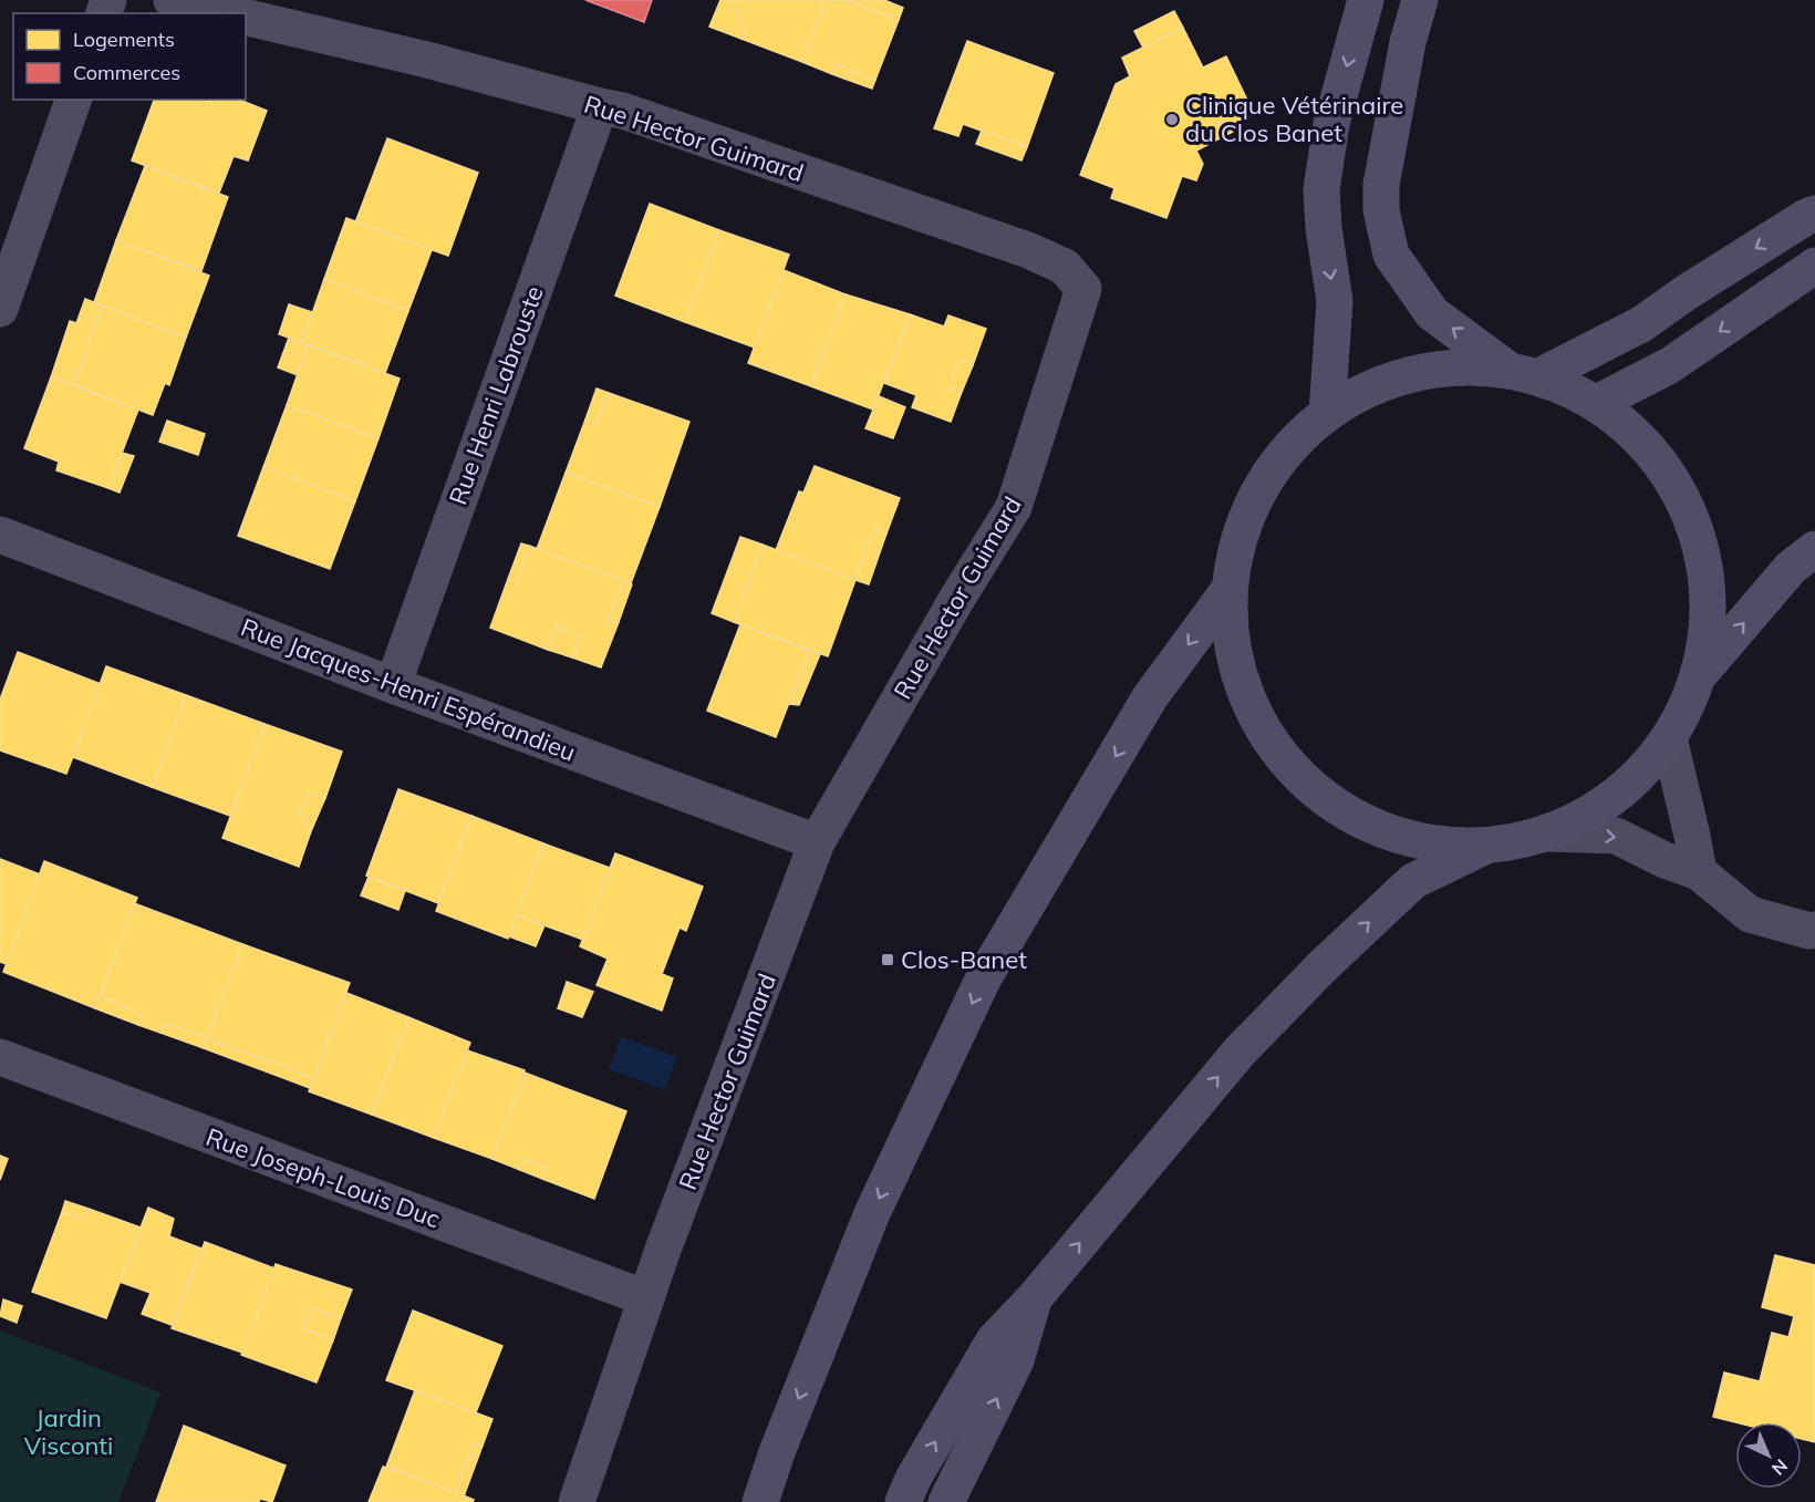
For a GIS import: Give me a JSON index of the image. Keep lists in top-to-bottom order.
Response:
{
  "streets": {
    "street": [
      "Rue Hector Guimard",
      "Rue Henri Labrouste",
      "Rue Jacques-Henri Espérandieu",
      "Rue Joseph-Louis Duc"
    ]
  },
  "crossings": [
    ["Rue Hector Guimard", "Rue Henri Labrouste"],
    ["Rue Hector Guimard", "Rue Jacques-Henri Espérandieu"],
    ["Rue Hector Guimard", "Rue Joseph-Louis Duc"],
    ["Rue Henri Labrouste", "Rue Jacques-Henri Espérandieu"]
  ],
  "parks": ["Jardin Visconti"],
  "places": {
    "other": ["Clinique Vétérinaire du Clos Banet"],
    "transit": ["Clos-Banet"]
  },
  "legend": ["Logements", "Commerces"],
  "north": "bottom right"
}
